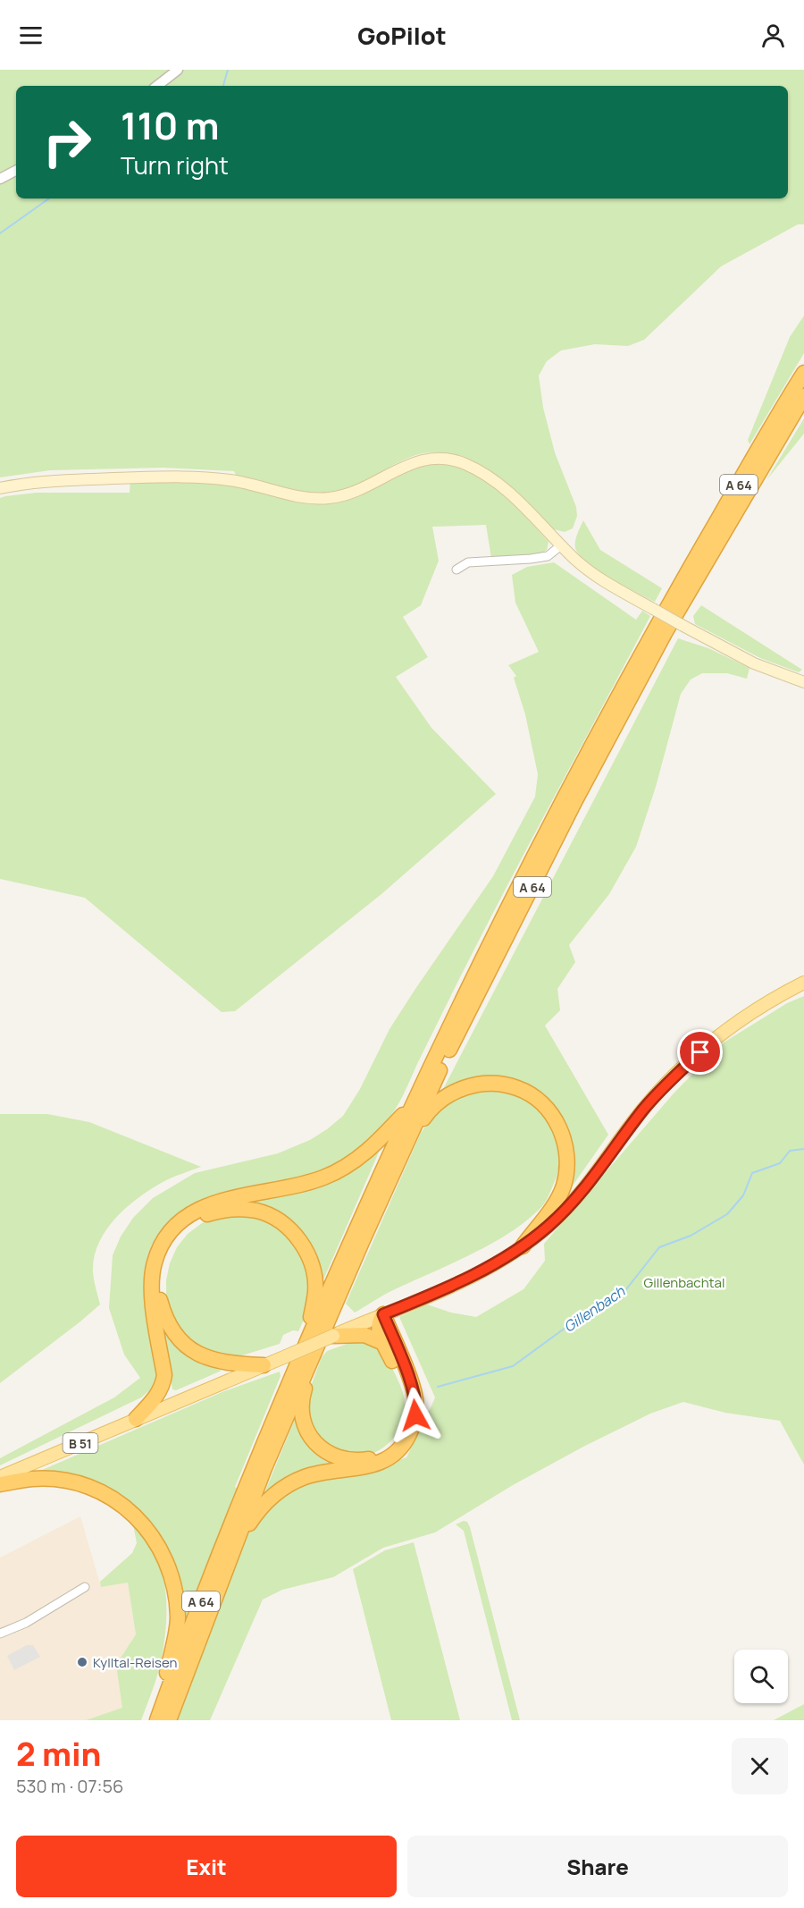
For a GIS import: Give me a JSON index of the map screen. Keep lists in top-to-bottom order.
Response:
{
  "streets": {
    "highway": ["A 64"],
    "main road": ["B 51"]
  },
  "crossings": [
    ["A 64", "B 51"]
  ],
  "water": ["Gillenbach"],
  "parks": ["Gillenbachtal"],
  "places": ["Kylltal-Reisen"],
  "page": {
    "header": "GoPilot",
    "turn": ["110 m", "Turn right"],
    "heading": ["2 min", "530 m · 07:56"],
    "buttons": ["Exit", "Share"]
  }
}
